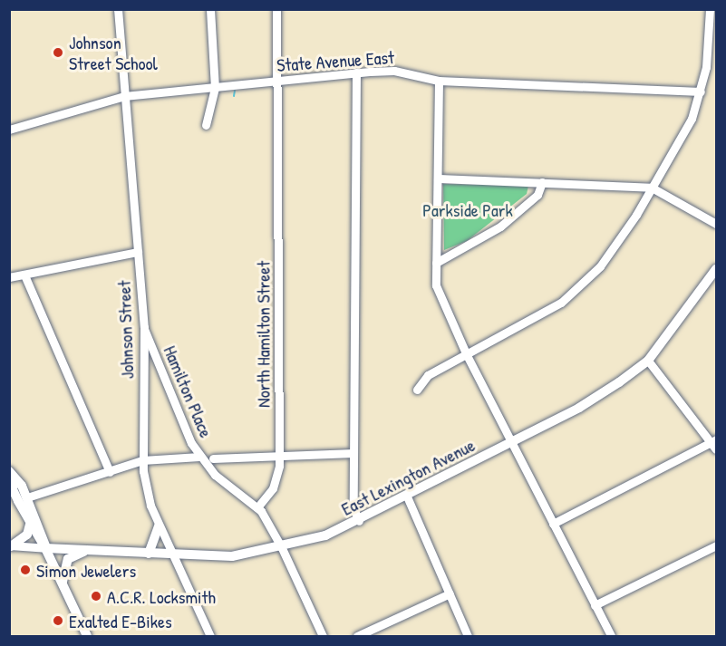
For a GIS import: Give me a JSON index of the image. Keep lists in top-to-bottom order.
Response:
{
  "streets": {
    "main road": ["East Lexington Avenue"],
    "street": [
      "State Avenue East",
      "Johnson Street",
      "North Hamilton Street",
      "Hamilton Place"
    ]
  },
  "crossings": [
    ["State Avenue East", "Johnson Street"],
    ["State Avenue East", "North Hamilton Street"],
    ["Johnson Street", "Hamilton Place"],
    ["Johnson Street", "East Lexington Avenue"],
    ["North Hamilton Street", "Hamilton Place"]
  ],
  "parks": ["Parkside Park"],
  "places": [
    "Johnson Street School",
    "Simon Jewelers",
    "A.C.R. Locksmith",
    "Exalted E-Bikes"
  ]
}
